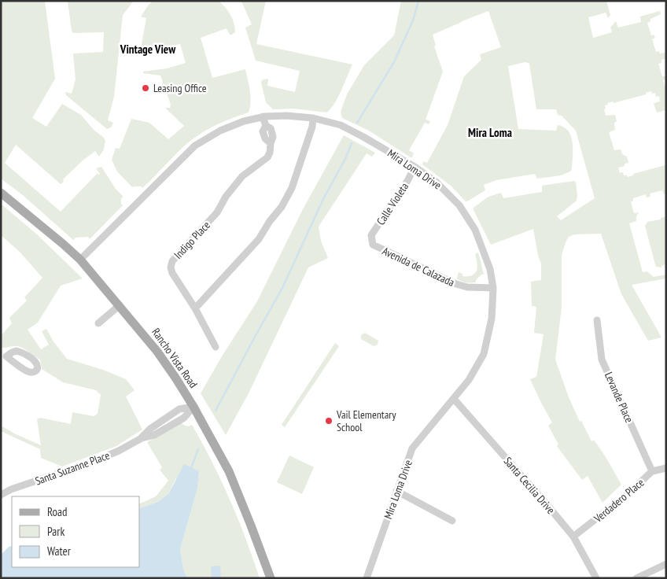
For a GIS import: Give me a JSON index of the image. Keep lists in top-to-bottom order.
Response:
{
  "streets": {
    "main road": ["Rancho Vista Road"],
    "street": [
      "Mira Loma Drive",
      "Calle Violeta",
      "Indigo Place",
      "Avenida de Calazada",
      "Levande Place",
      "Santa Suzanne Place",
      "Santa Cecilia Drive",
      "Verdadero Place"
    ]
  },
  "crossings": [
    ["Mira Loma Drive", "Calle Violeta"],
    ["Mira Loma Drive", "Indigo Place"],
    ["Mira Loma Drive", "Avenida de Calazada"],
    ["Mira Loma Drive", "Rancho Vista Road"],
    ["Mira Loma Drive", "Santa Cecilia Drive"],
    ["Calle Violeta", "Avenida de Calazada"],
    ["Rancho Vista Road", "Santa Suzanne Place"],
    ["Levande Place", "Verdadero Place"],
    ["Santa Cecilia Drive", "Verdadero Place"]
  ],
  "districts": ["Vintage View", "Mira Loma"],
  "places": ["Leasing Office", "Vail Elementary School"],
  "legend": ["Road", "Park", "Water"]
}
